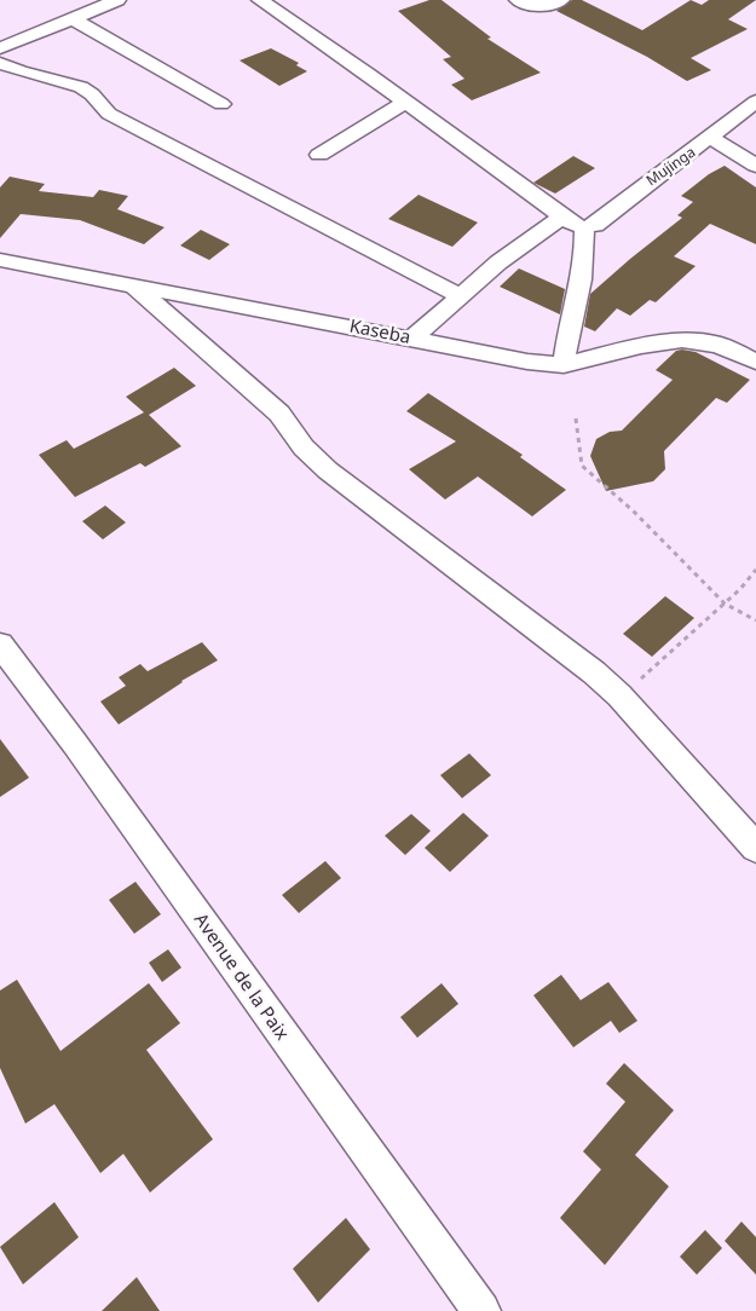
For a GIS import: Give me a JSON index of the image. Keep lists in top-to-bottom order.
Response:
{
  "streets": {
    "street": ["Mujinga", "Kaseba", "Avenue de la Paix"]
  }
}
